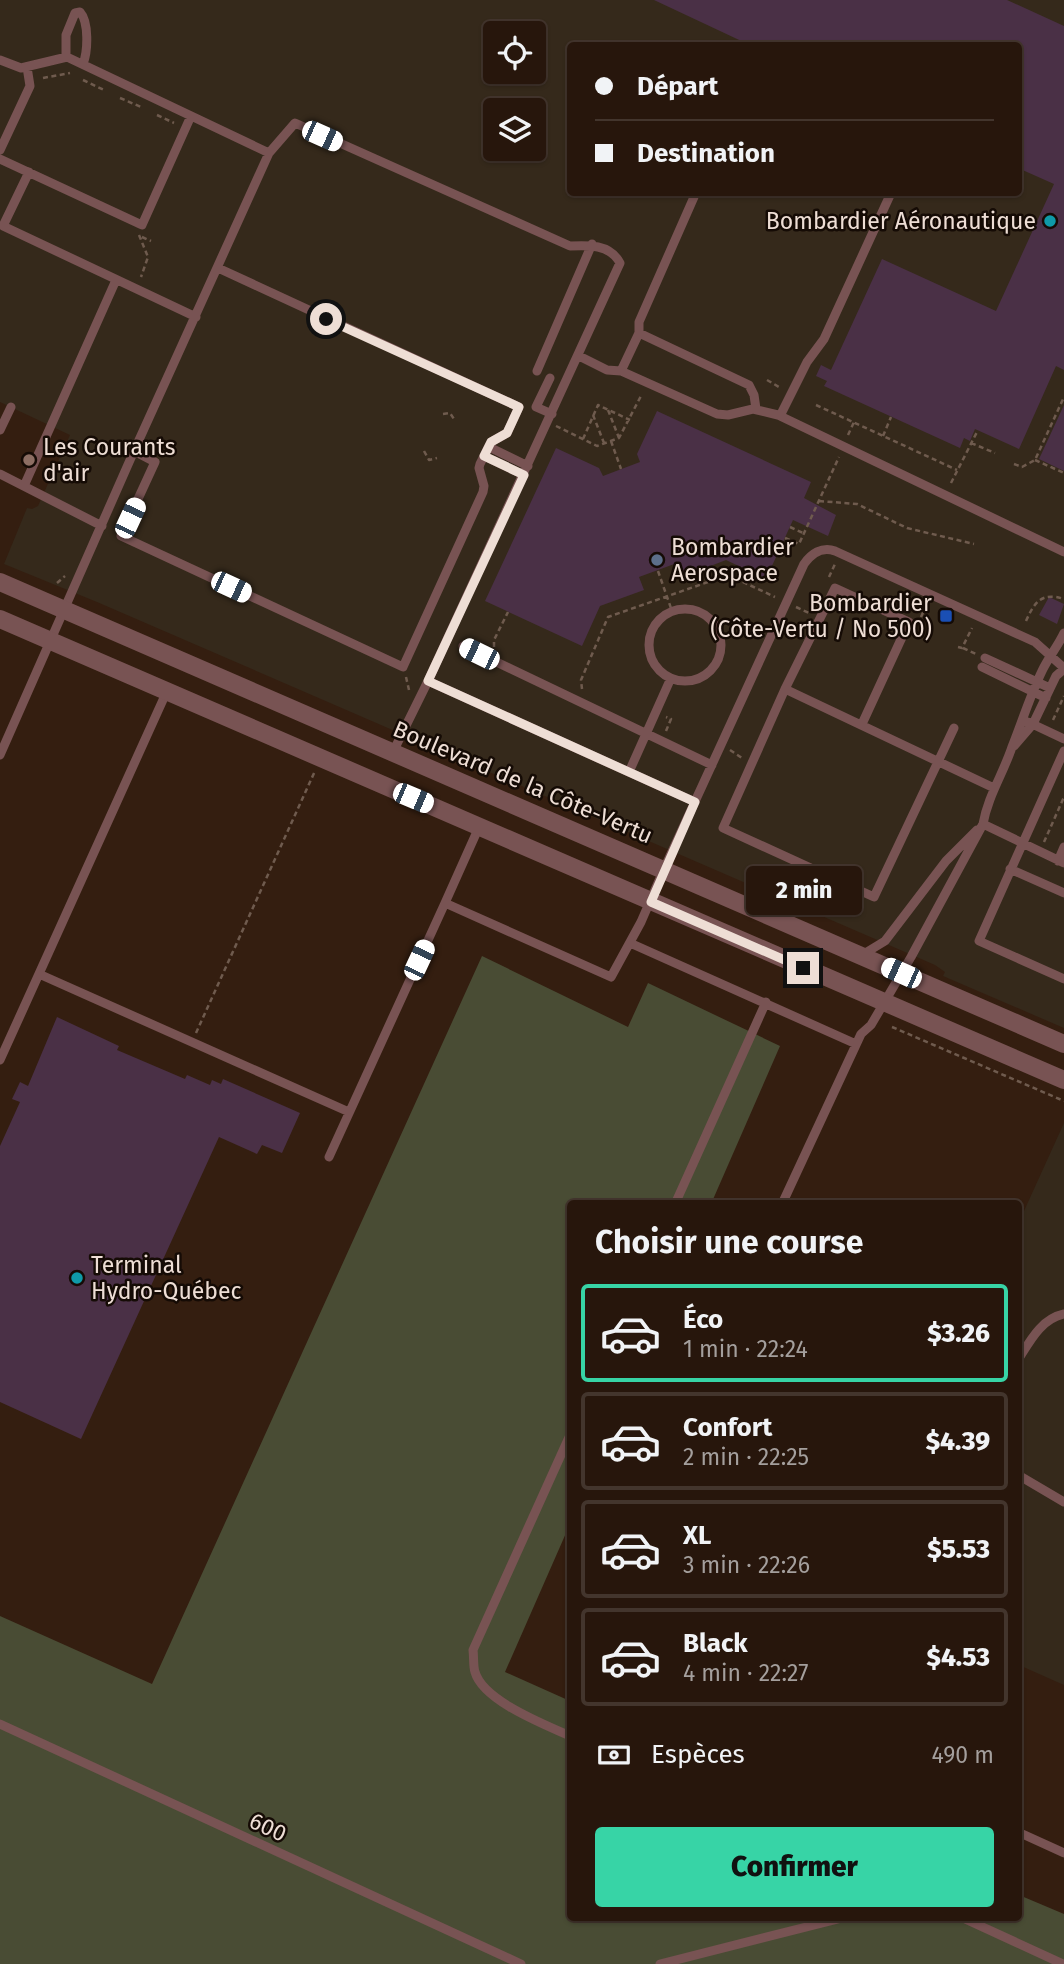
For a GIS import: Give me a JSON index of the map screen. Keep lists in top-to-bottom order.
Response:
{
  "streets": {
    "street": ["Boulevard de la Côte-Vertu"],
    "lane": ["600"]
  },
  "places": {
    "other": [
      "Bombardier Aéronautique",
      "Les Courants d'air",
      "Bombardier Aerospace",
      "Terminal Hydro-Québec"
    ],
    "transit": ["Bombardier (Côte-Vertu / No 500)"]
  },
  "page": {
    "banner": ["Départ", "Destination"],
    "bubble": "2 min",
    "heading": "Choisir une course",
    "list": [
      {
        "name": "Éco",
        "note": "1 min · 22:24",
        "value": "$3.26"
      },
      {
        "name": "Confort",
        "note": "2 min · 22:25",
        "value": "$4.39"
      },
      {
        "name": "XL",
        "note": "3 min · 22:26",
        "value": "$5.53"
      },
      {
        "name": "Black",
        "note": "4 min · 22:27",
        "value": "$4.53"
      }
    ],
    "pay": ["Espèces", "490 m"],
    "buttons": "Confirmer"
  }
}
